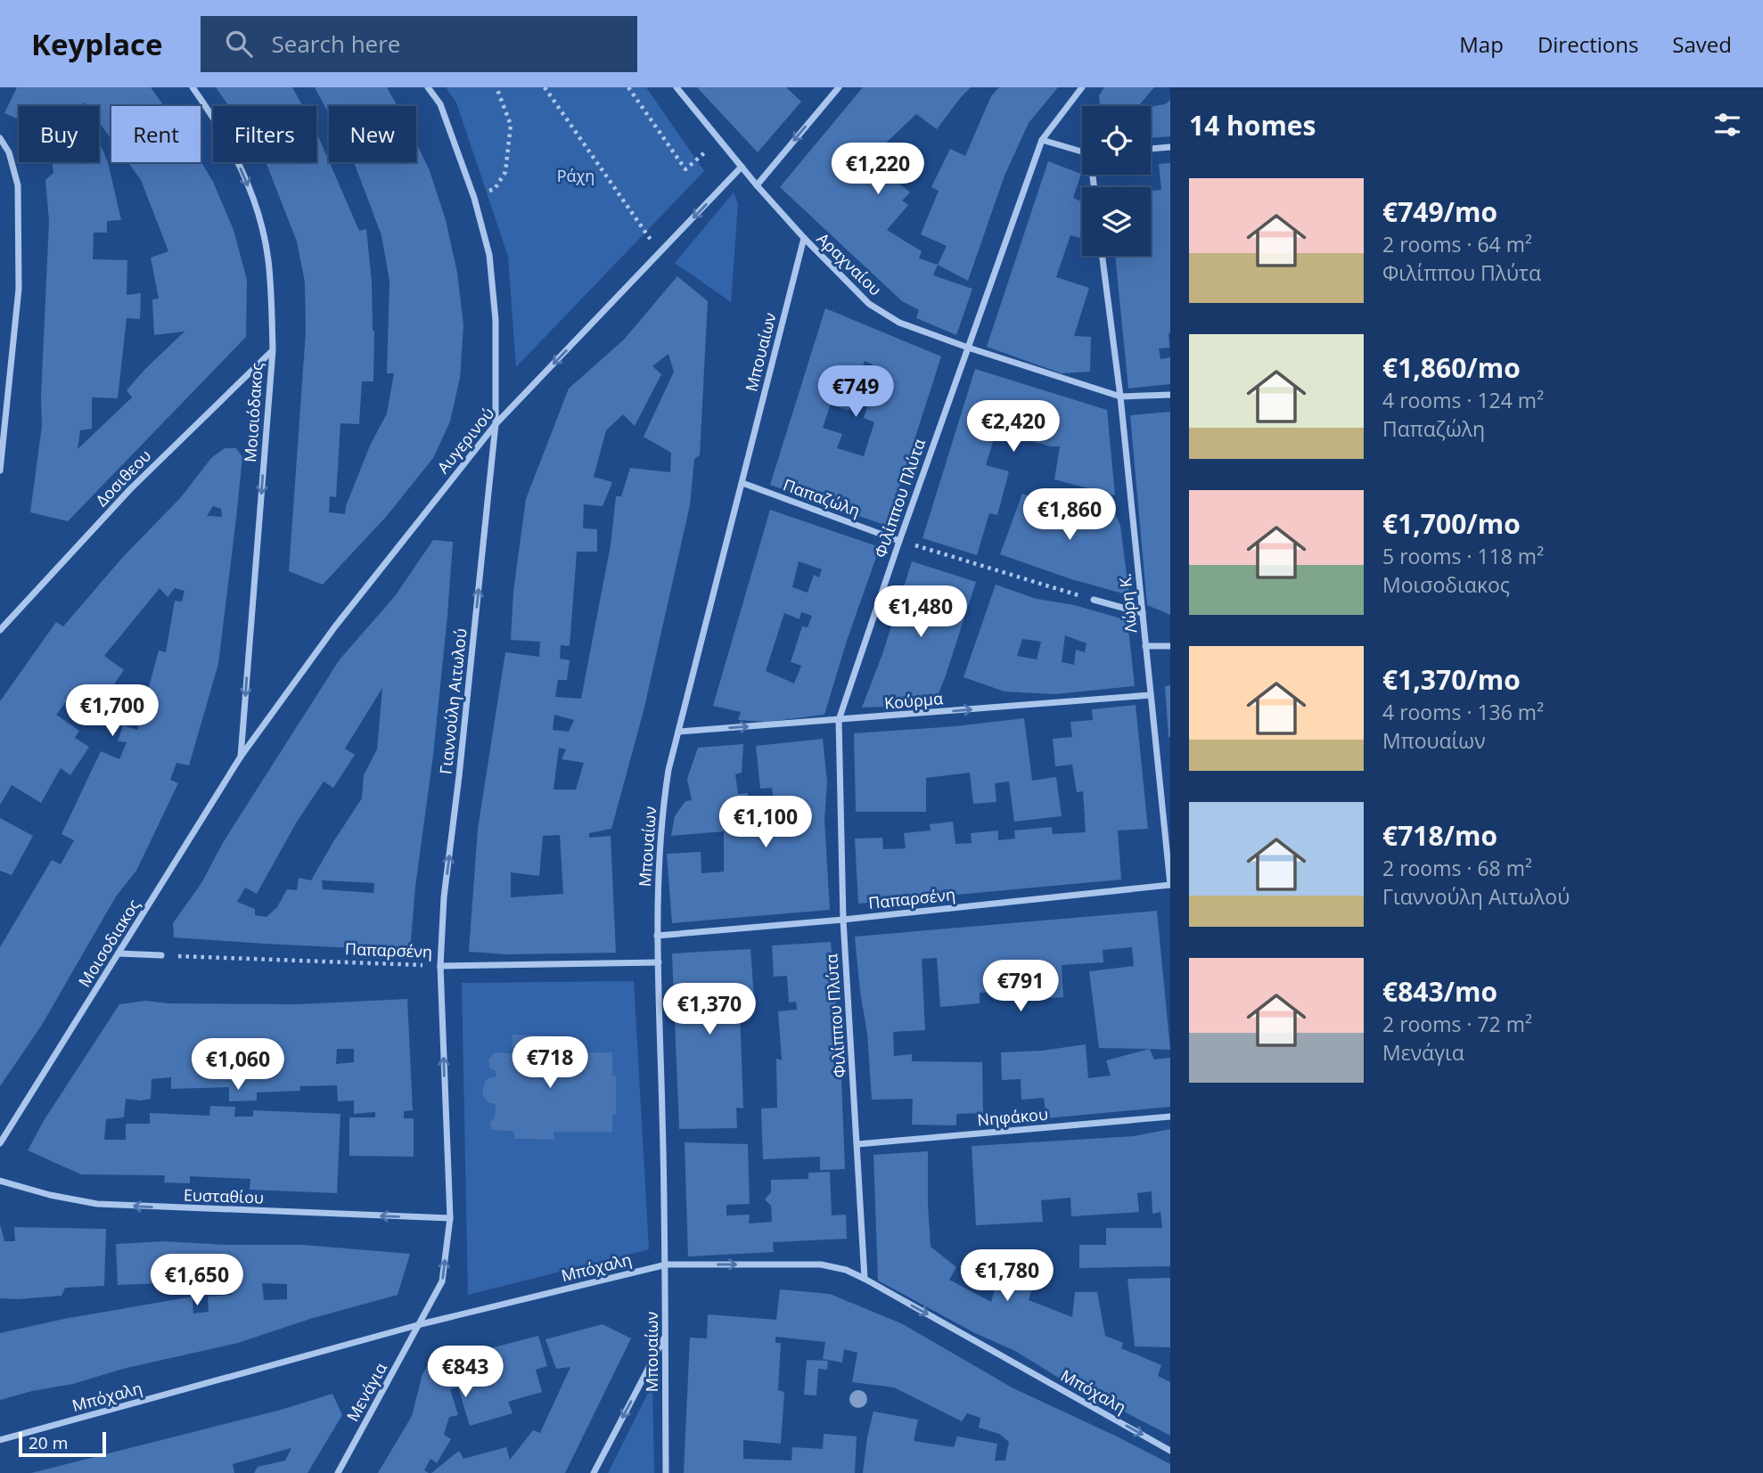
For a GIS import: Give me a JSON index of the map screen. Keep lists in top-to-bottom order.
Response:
{
  "streets": {
    "street": [
      "Αραχναίου",
      "Μπουαίων",
      "Μοισιόδακος",
      "Αυγερινού",
      "Δοσιθεου",
      "Παπαζώλη",
      "Φιλίππου Πλύτα",
      "Λώρη Κ.",
      "Κούρμα",
      "Γιαννούλη Αιτωλού",
      "Παπαρσένη",
      "Μοισοδιακος",
      "Νηφάκου",
      "Ευσταθίου",
      "Μπόχαλη",
      "Μενάγια"
    ]
  },
  "crossings": [
    ["Αραχναίου", "Μπουαίων"],
    ["Αραχναίου", "Αυγερινού"],
    ["Αραχναίου", "Φιλίππου Πλύτα"],
    ["Αραχναίου", "Λώρη Κ."],
    ["Μπουαίων", "Παπαζώλη"],
    ["Μπουαίων", "Κούρμα"],
    ["Μπουαίων", "Παπαρσένη"],
    ["Μπουαίων", "Μπόχαλη"],
    ["Μοισιόδακος", "Αυγερινού"],
    ["Μοισιόδακος", "Δοσιθεου"],
    ["Μοισιόδακος", "Μοισοδιακος"],
    ["Αυγερινού", "Γιαννούλη Αιτωλού"],
    ["Αυγερινού", "Μοισοδιακος"],
    ["Παπαζώλη", "Φιλίππου Πλύτα"],
    ["Φιλίππου Πλύτα", "Κούρμα"],
    ["Φιλίππου Πλύτα", "Παπαρσένη"],
    ["Φιλίππου Πλύτα", "Νηφάκου"],
    ["Φιλίππου Πλύτα", "Μπόχαλη"],
    ["Λώρη Κ.", "Κούρμα"],
    ["Λώρη Κ.", "Παπαρσένη"],
    ["Γιαννούλη Αιτωλού", "Παπαρσένη"],
    ["Γιαννούλη Αιτωλού", "Ευσταθίου"],
    ["Γιαννούλη Αιτωλού", "Μπόχαλη"],
    ["Γιαννούλη Αιτωλού", "Μενάγια"],
    ["Μπόχαλη", "Μενάγια"]
  ],
  "one_way": [
    "Μοισιόδακος",
    "Αυγερινού",
    "Κούρμα",
    "Γιαννούλη Αιτωλού",
    "Ευσταθίου",
    "Μπόχαλη"
  ],
  "parks": ["Ράχη"],
  "scale_bar": "20 m",
  "page": {
    "header": "Keyplace",
    "search": "Search here",
    "nav": ["Map", "Directions", "Saved"],
    "heading": "14 homes",
    "chip": [
      "Buy",
      "Rent",
      "Filters",
      "New"
    ],
    "price": [
      "€1,220",
      "€749",
      "€2,420",
      "€1,860",
      "€1,480",
      "€1,700",
      "€1,100",
      "€791",
      "€1,370",
      "€718",
      "€1,060",
      "€1,780",
      "€1,650",
      "€843"
    ],
    "list": [
      {
        "name": "€749/mo",
        "note": "2 rooms · 64 m² · Φιλίππου Πλύτα"
      },
      {
        "name": "€1,860/mo",
        "note": "4 rooms · 124 m² · Παπαζώλη"
      },
      {
        "name": "€1,700/mo",
        "note": "5 rooms · 118 m² · Μοισοδιακος"
      },
      {
        "name": "€1,370/mo",
        "note": "4 rooms · 136 m² · Μπουαίων"
      },
      {
        "name": "€718/mo",
        "note": "2 rooms · 68 m² · Γιαννούλη Αιτωλού"
      },
      {
        "name": "€843/mo",
        "note": "2 rooms · 72 m² · Μενάγια"
      }
    ],
    "scale": "20 m"
  }
}
